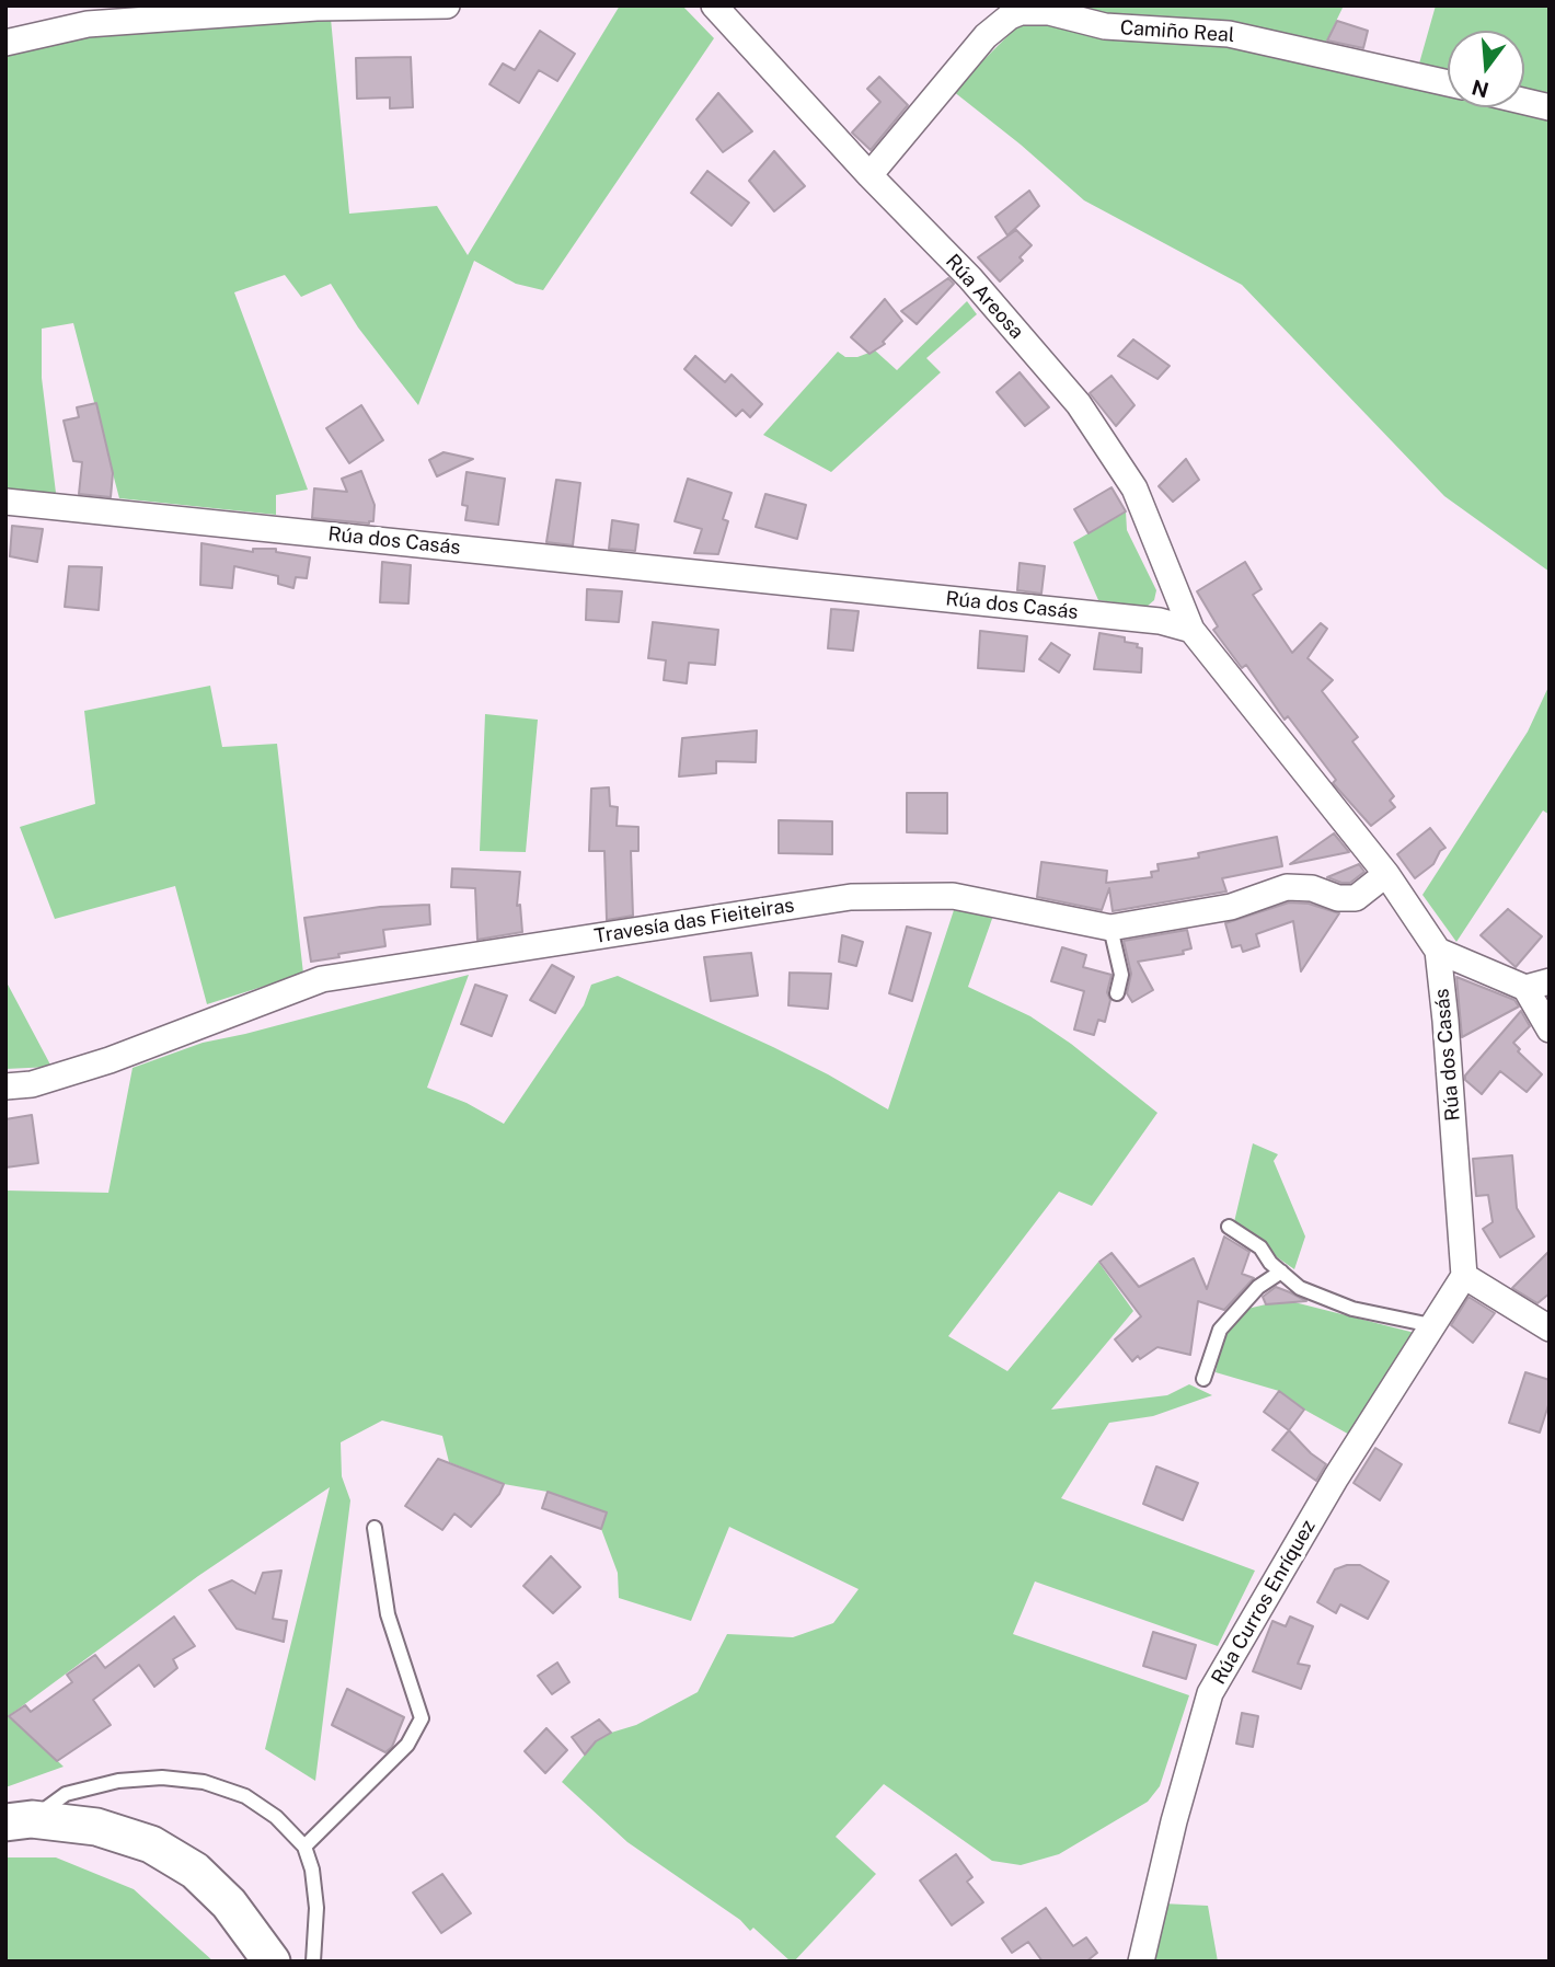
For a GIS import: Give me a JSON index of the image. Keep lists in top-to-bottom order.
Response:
{
  "streets": {
    "street": [
      "Camiño Real",
      "Rúa Areosa",
      "Rúa dos Casás",
      "Travesía das Fieiteiras",
      "Rúa Curros Enríquez"
    ]
  },
  "crossings": [
    ["Camiño Real", "Rúa Areosa"],
    ["Rúa Areosa", "Rúa dos Casás"],
    ["Rúa dos Casás", "Travesía das Fieiteiras"],
    ["Rúa dos Casás", "Rúa Curros Enríquez"]
  ],
  "north": "bottom"
}
